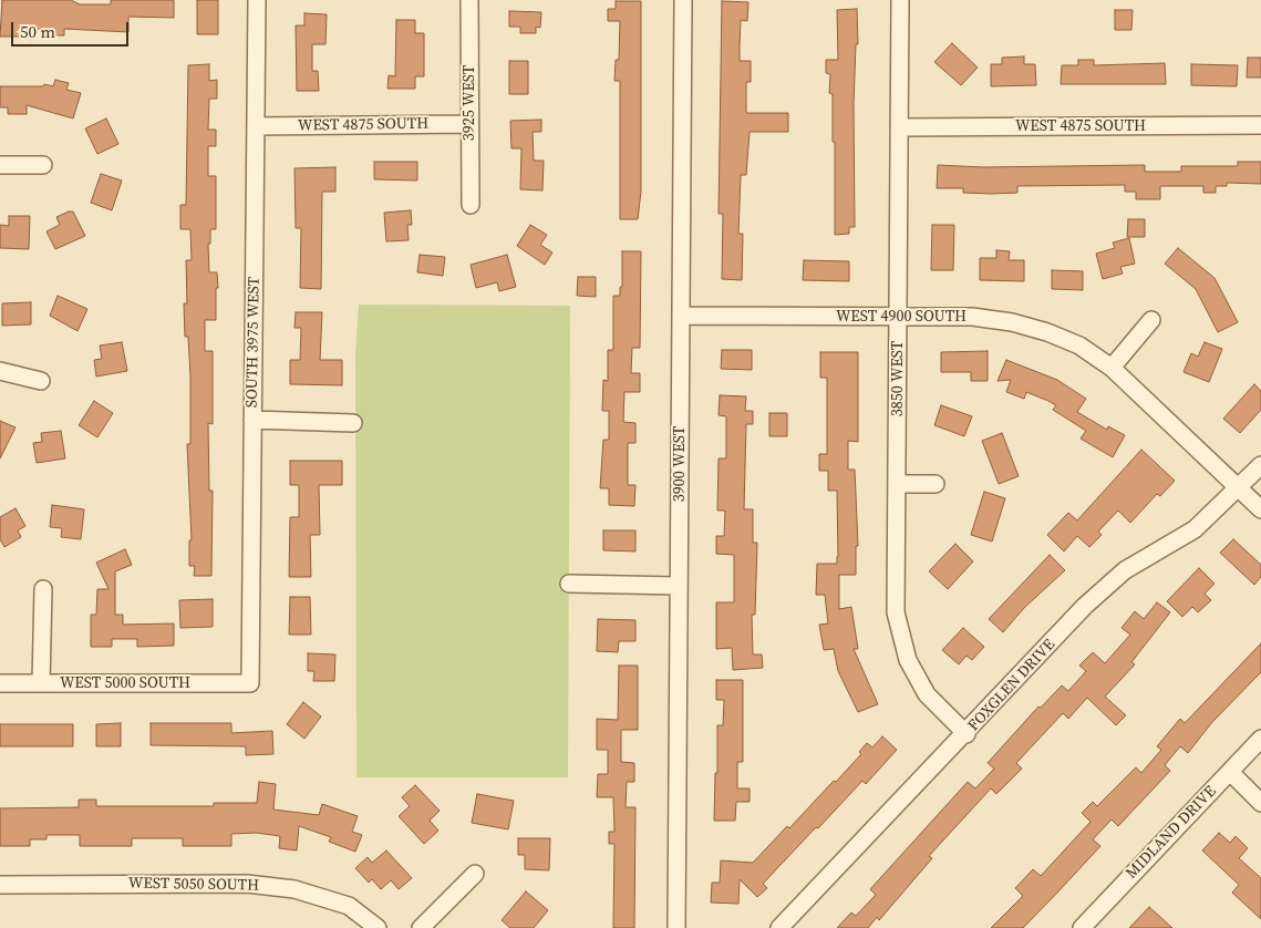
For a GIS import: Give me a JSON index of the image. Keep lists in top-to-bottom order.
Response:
{
  "streets": {
    "street": [
      "3925 WEST",
      "WEST 4875 SOUTH",
      "WEST 4900 SOUTH",
      "SOUTH 3975 WEST",
      "3850 WEST",
      "3900 WEST",
      "WEST 5000 SOUTH",
      "FOXGLEN DRIVE",
      "MIDLAND DRIVE",
      "WEST 5050 SOUTH"
    ]
  },
  "crossings": [
    ["3925 WEST", "WEST 4875 SOUTH"],
    ["WEST 4875 SOUTH", "SOUTH 3975 WEST"],
    ["WEST 4875 SOUTH", "3850 WEST"],
    ["WEST 4900 SOUTH", "3850 WEST"],
    ["WEST 4900 SOUTH", "3900 WEST"],
    ["WEST 4900 SOUTH", "FOXGLEN DRIVE"],
    ["SOUTH 3975 WEST", "WEST 5000 SOUTH"],
    ["3850 WEST", "FOXGLEN DRIVE"]
  ],
  "scale_bar": "50 m"
}
